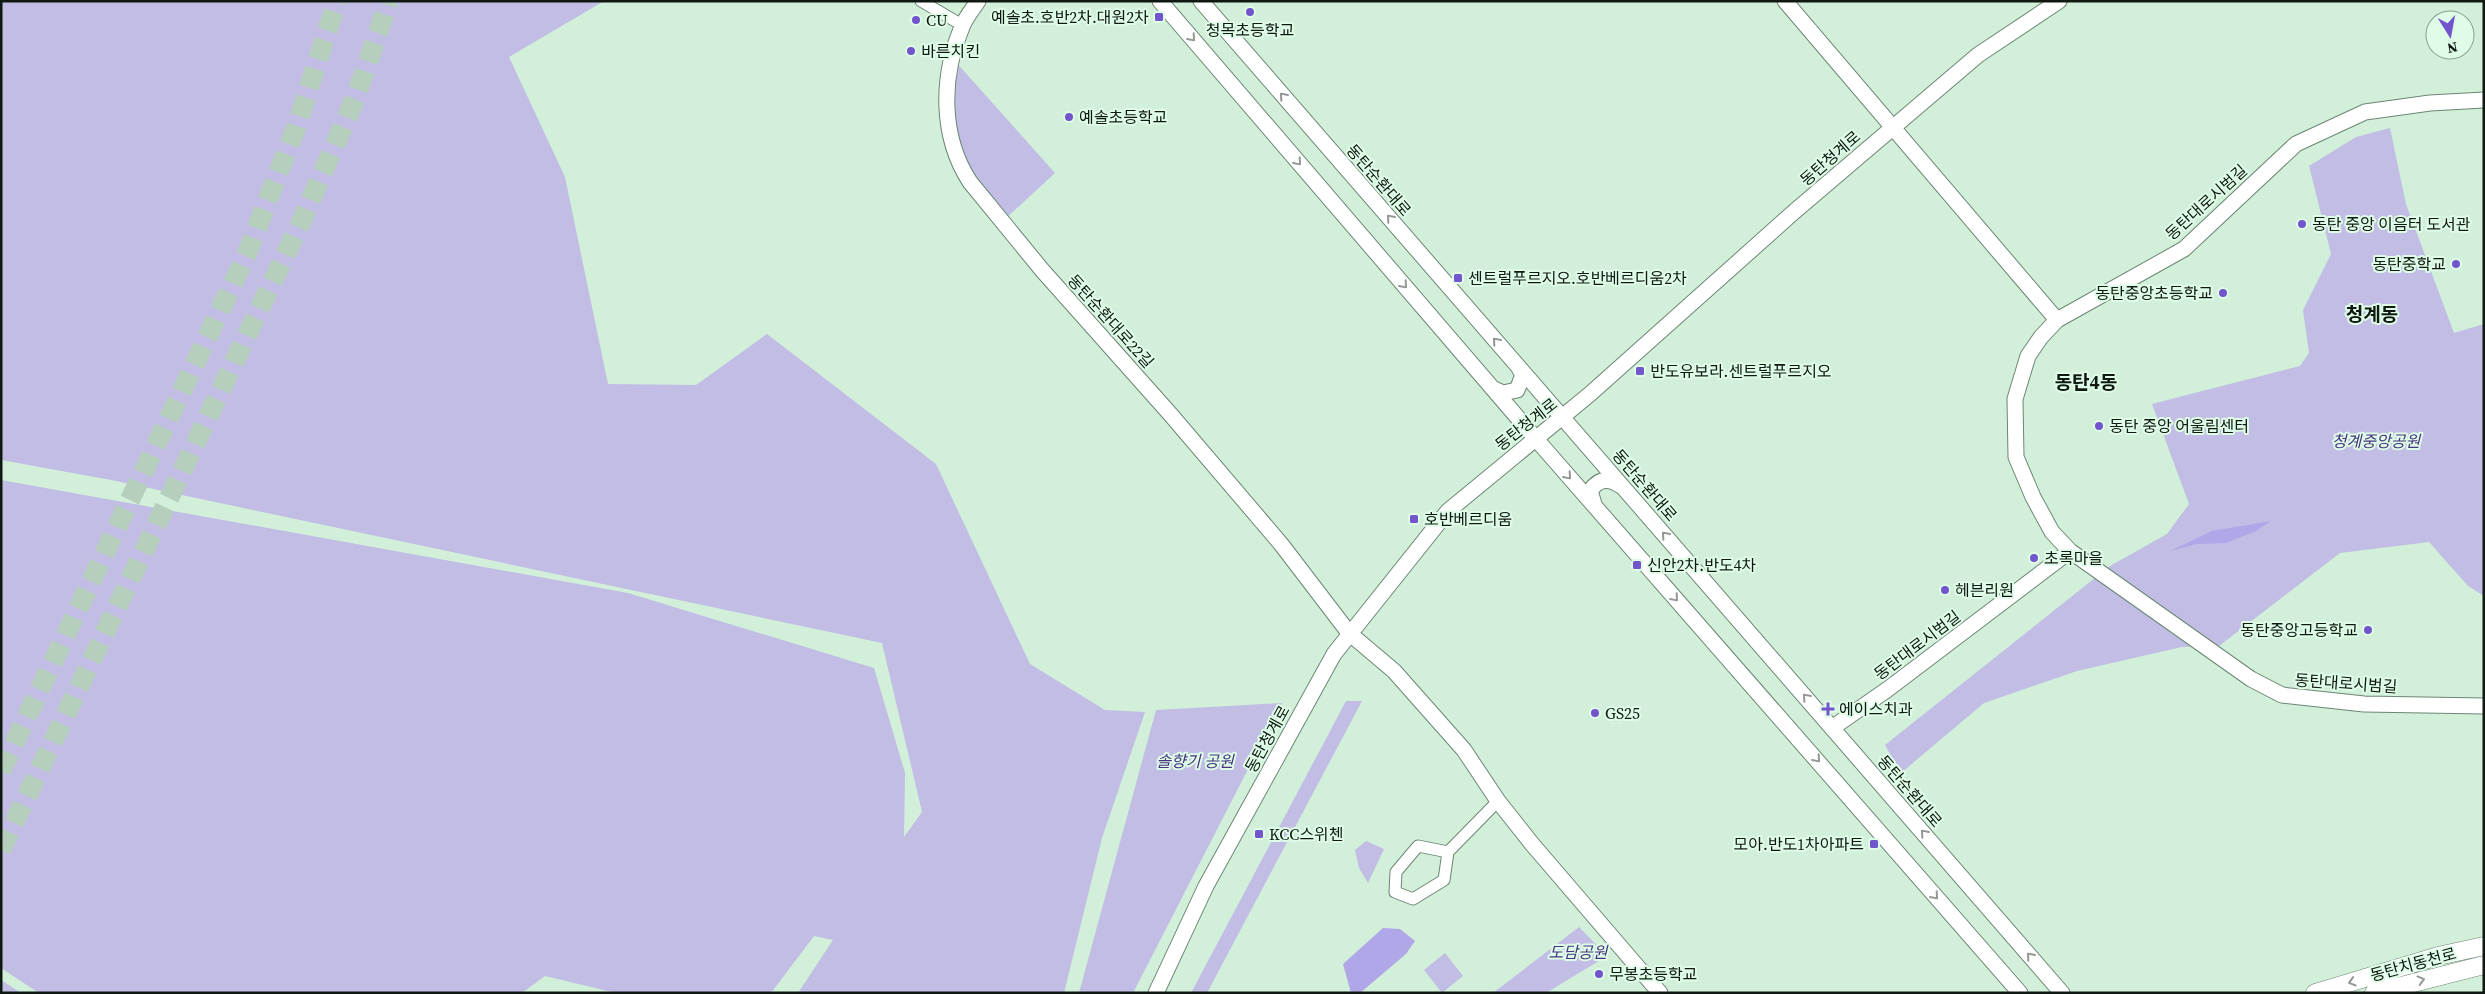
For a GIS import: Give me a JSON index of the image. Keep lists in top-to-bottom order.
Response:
{
  "streets": {
    "main road": ["동탄치동천로"],
    "street": [
      "동탄청계로",
      "동탄순환대로",
      "동탄대로시범길",
      "동탄순환대로22길"
    ]
  },
  "crossings": [
    ["동탄청계로", "동탄순환대로"],
    ["동탄청계로", "동탄순환대로22길"],
    ["동탄순환대로", "동탄대로시범길"]
  ],
  "districts": ["청계동", "동탄4동"],
  "parks": ["청계중앙공원", "솔향기 공원", "도담공원"],
  "places": {
    "other": [
      "청목초등학교",
      "CU",
      "바른치킨",
      "예솔초등학교",
      "동탄 중앙 이음터 도서관",
      "동탄중학교",
      "동탄중앙초등학교",
      "동탄 중앙 어울림센터",
      "초록마을",
      "헤븐리원",
      "동탄중앙고등학교",
      "GS25",
      "무봉초등학교"
    ],
    "transit": [
      "예솔초.호반2차.대원2차",
      "센트럴푸르지오.호반베르디움2차",
      "반도유보라.센트럴푸르지오",
      "호반베르디움",
      "신안2차.반도4차",
      "KCC스위첸",
      "모아.반도1차아파트"
    ],
    "health": ["에이스치과"]
  },
  "north": "bottom"
}
